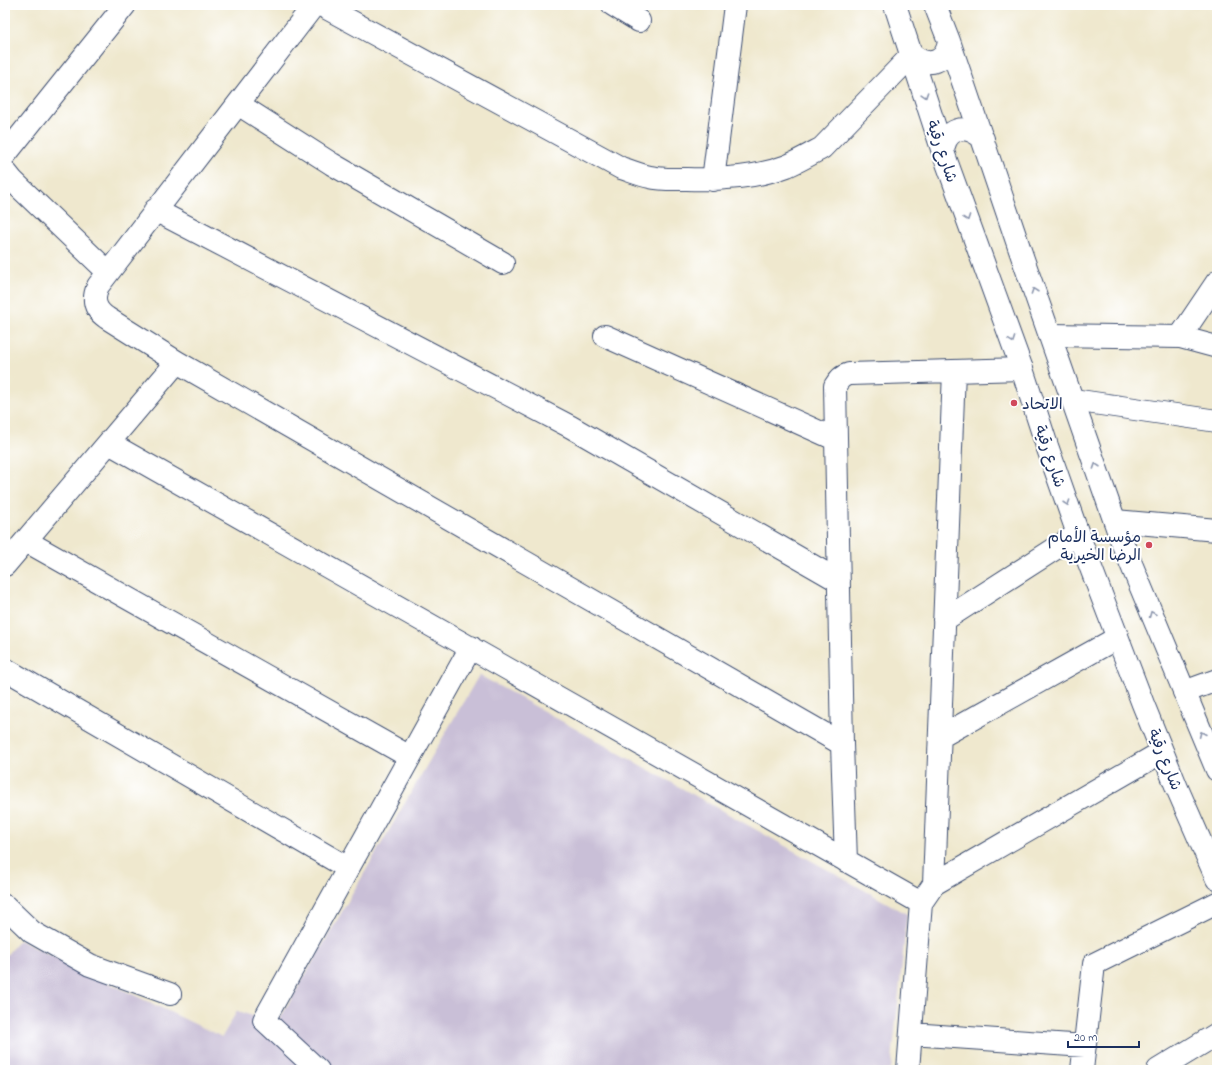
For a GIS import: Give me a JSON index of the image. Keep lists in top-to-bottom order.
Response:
{
  "streets": {
    "street": ["شارع رقية"]
  },
  "places": ["الاتحاد", "مؤسسة الأمام الرضا الخيرية"],
  "scale_bar": "20 m"
}
